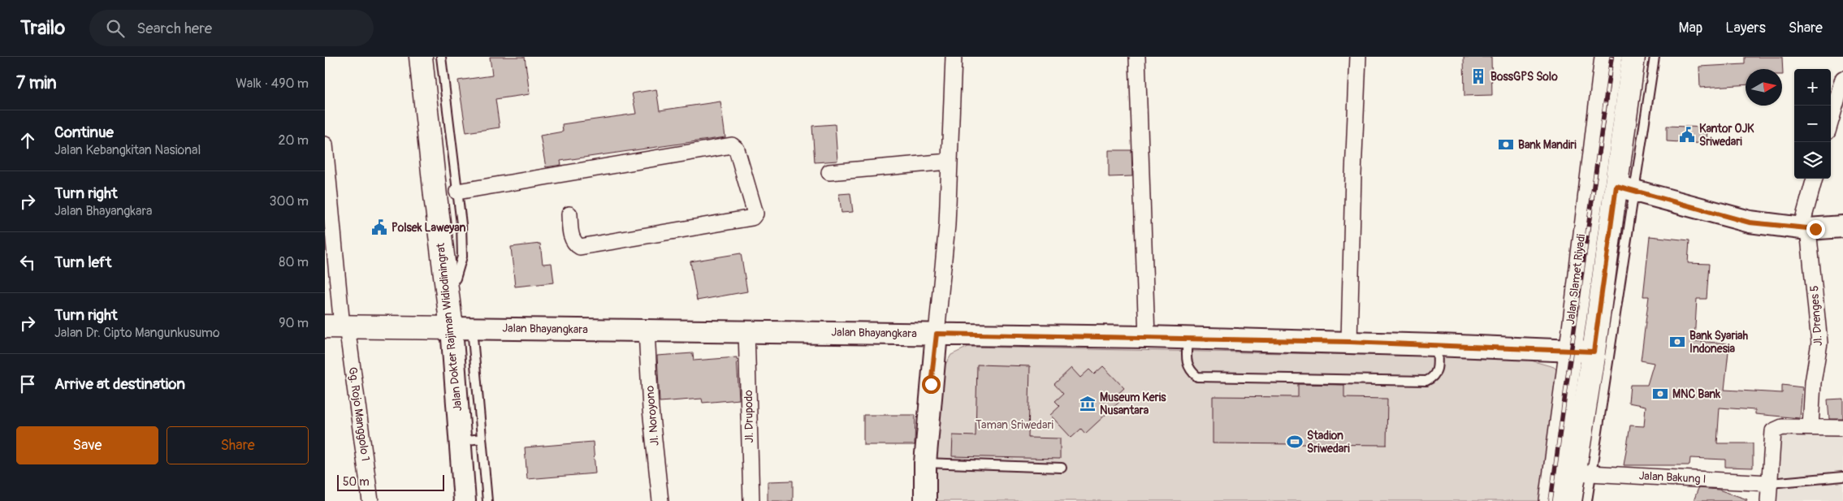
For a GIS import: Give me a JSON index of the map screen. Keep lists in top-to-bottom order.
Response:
{
  "streets": {
    "main road": ["Jalan Dokter Rajiman Widiodiningrat", "Jalan Bhayangkara"],
    "street": [
      "Jalan Slamet Riyadi",
      "Jl. Drenges 5",
      "Gg. Rojo Manggolo 1",
      "Jl. Noroyono",
      "Jl. Drupodo",
      "Jalan Bakung I"
    ]
  },
  "crossings": [
    ["Jalan Slamet Riyadi", "Jalan Bhayangkara"],
    ["Jalan Dokter Rajiman Widiodiningrat", "Jalan Bhayangkara"],
    ["Jalan Bhayangkara", "Gg. Rojo Manggolo 1"],
    ["Jalan Bhayangkara", "Jl. Noroyono"],
    ["Jalan Bhayangkara", "Jl. Drupodo"]
  ],
  "parks": ["Taman Sriwedari"],
  "places": {
    "building": ["BossGPS Solo"],
    "public building": ["Kantor OJK Sriwedari", "Polsek Laweyan"],
    "bank": ["Bank Mandiri", "Bank Syariah Indonesia", "MNC Bank"],
    "museum": ["Museum Keris Nusantara"],
    "sports": ["Stadion Sriwedari"]
  },
  "scale_bar": "50 m",
  "north": "right",
  "page": {
    "header": "Trailo",
    "search": "Search here",
    "nav": ["Map", "Layers", "Share"],
    "heading": ["7 min", "Walk · 490 m"],
    "map_buttons": ["+", "−"],
    "list": [
      ["Continue", "Jalan Kebangkitan Nasional", "20 m"],
      ["Turn right", "Jalan Bhayangkara", "300 m"],
      ["Turn left", "80 m"],
      ["Turn right", "Jalan Dr. Cipto Mangunkusumo", "90 m"],
      "Arrive at destination"
    ],
    "buttons": ["Save", "Share"],
    "scale": "50 m"
  }
}
